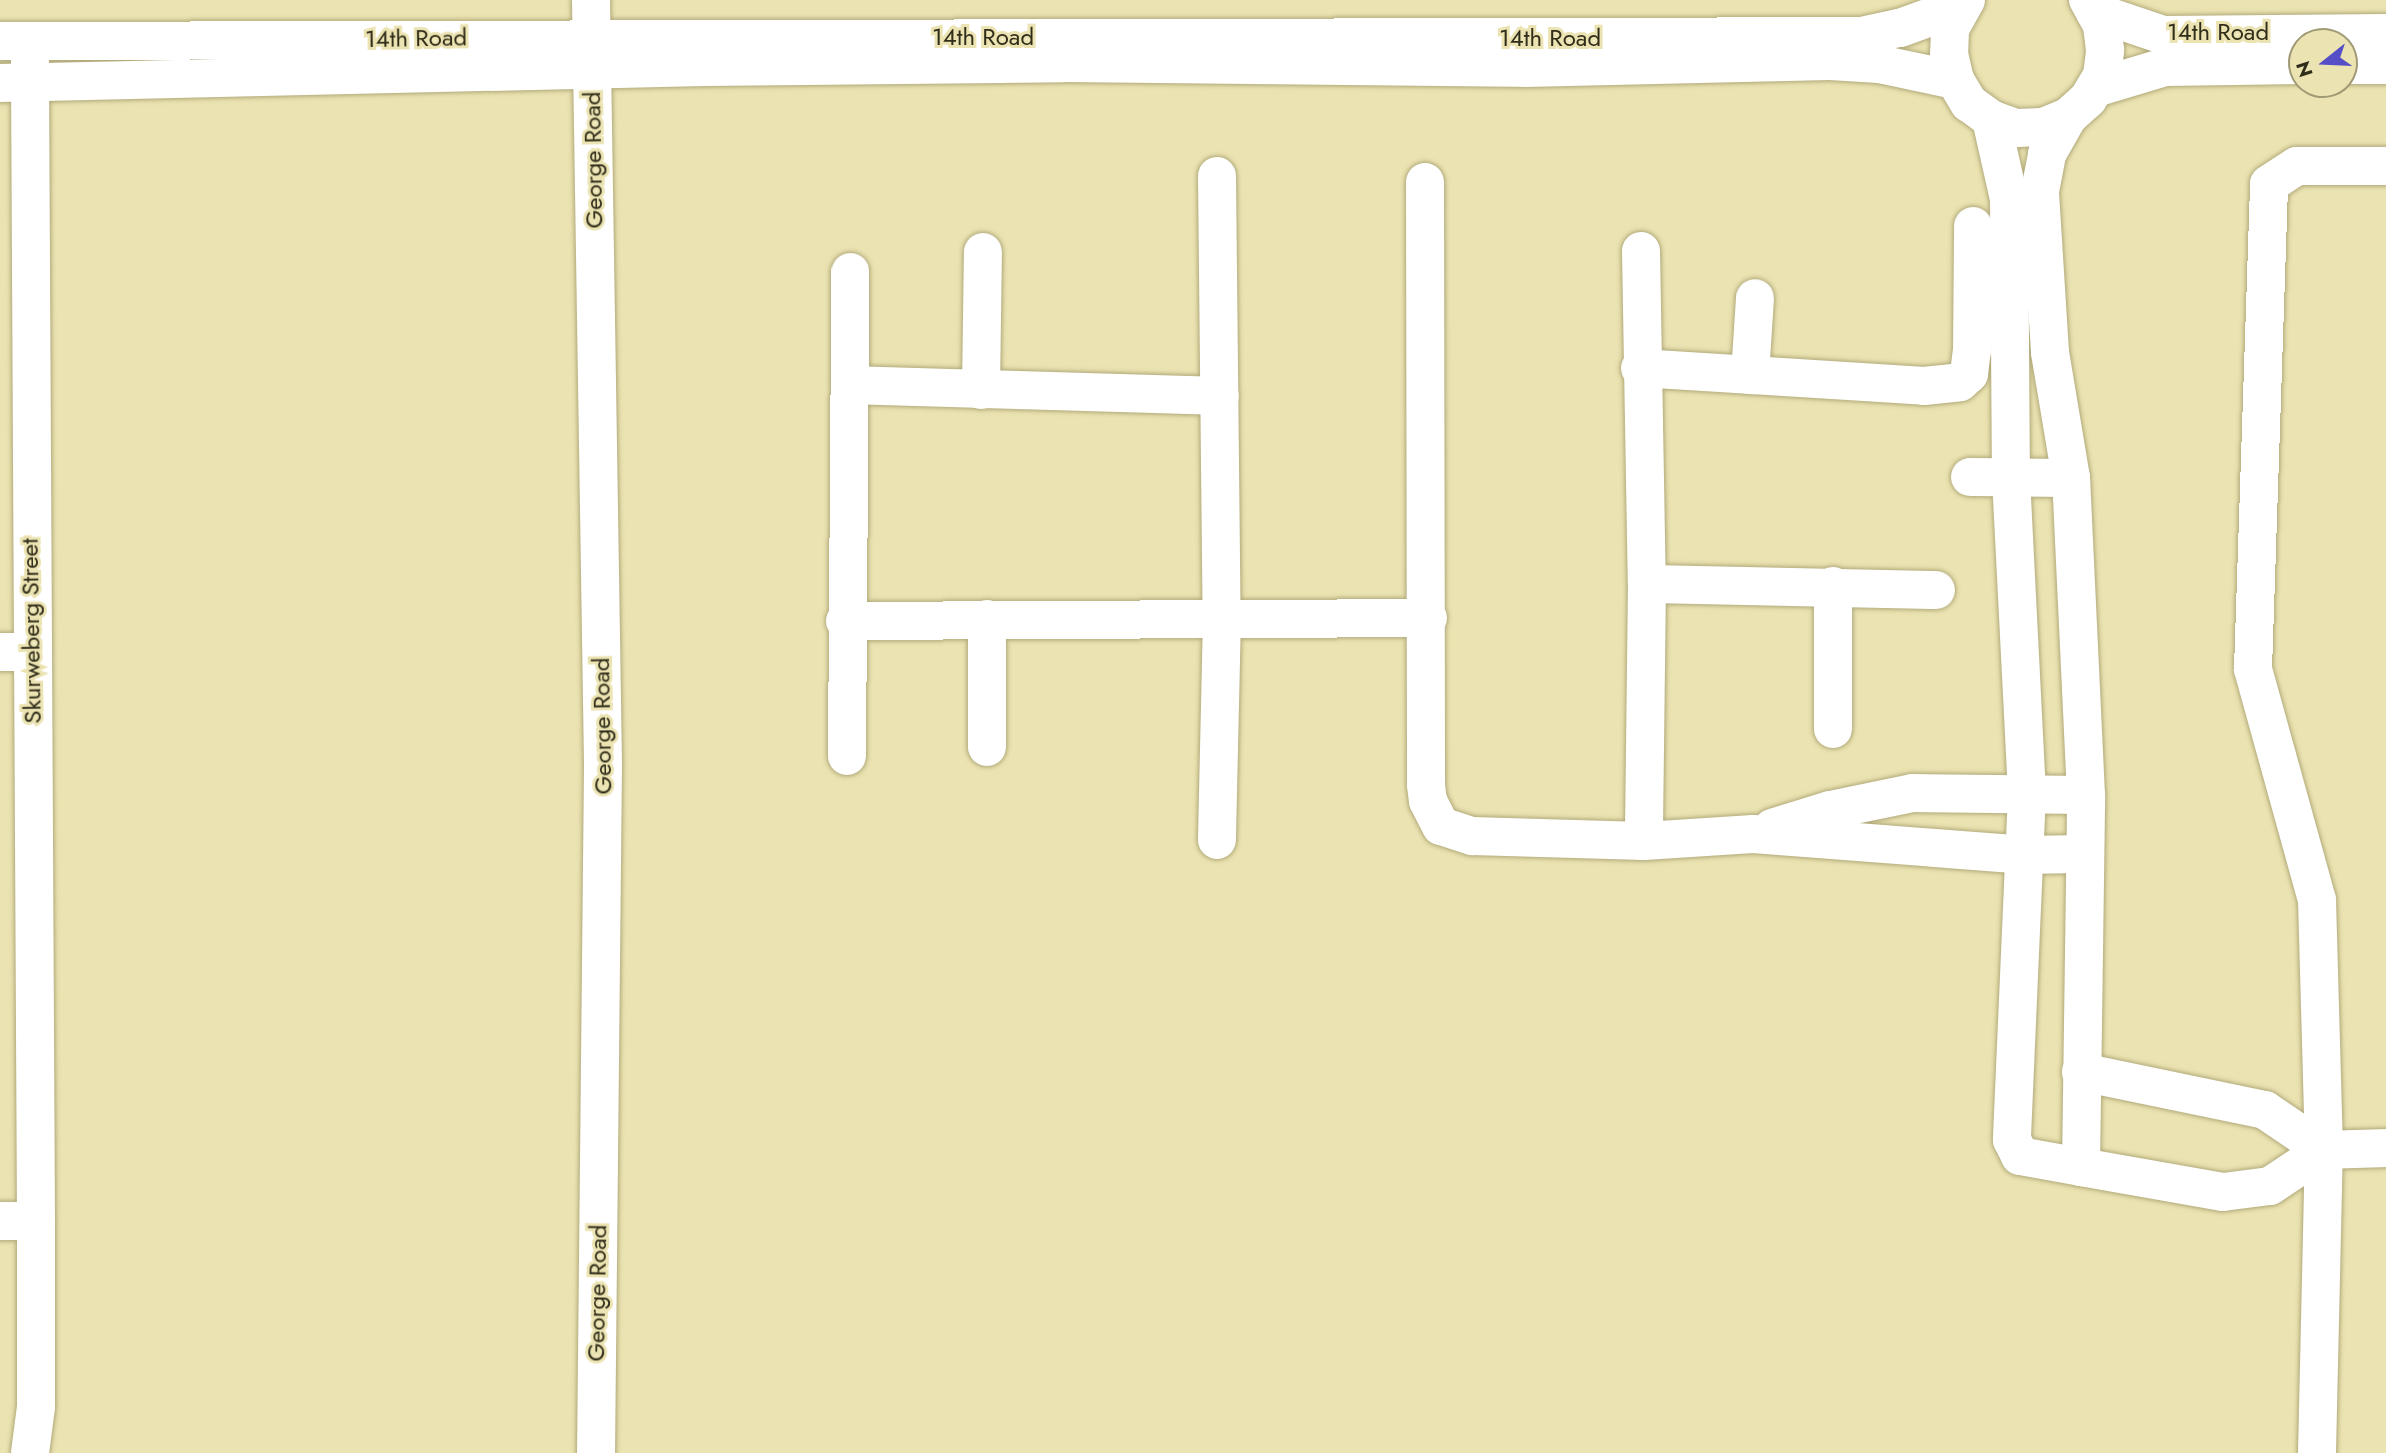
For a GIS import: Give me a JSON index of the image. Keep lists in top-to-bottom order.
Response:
{
  "streets": {
    "street": ["14th Road", "George Road", "Skurweberg Street"]
  },
  "crossings": [
    ["14th Road", "George Road"],
    ["14th Road", "Skurweberg Street"]
  ],
  "north": "left"
}
